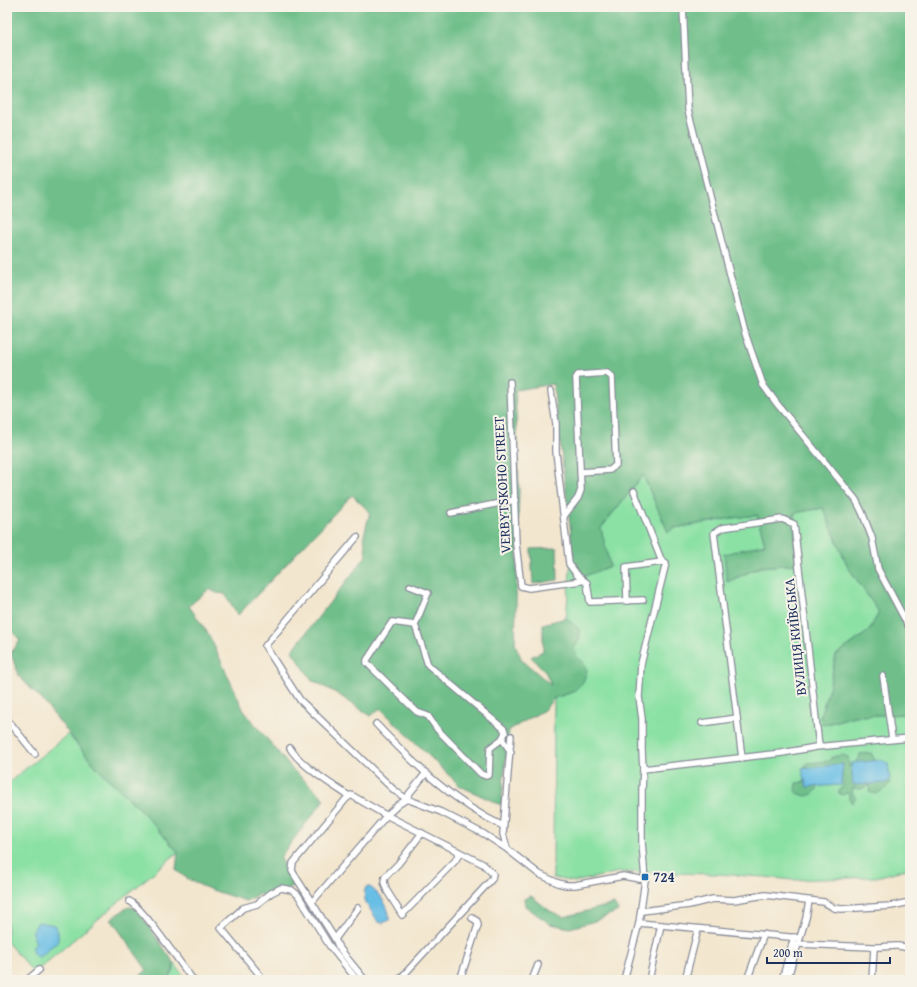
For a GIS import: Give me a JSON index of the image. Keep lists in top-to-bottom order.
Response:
{
  "streets": {
    "street": ["VERBYTSKOHO STREET", "ВУЛИЦЯ КИЇВСЬКА"]
  },
  "places": {
    "transit": ["724"]
  },
  "scale_bar": "200 m"
}
